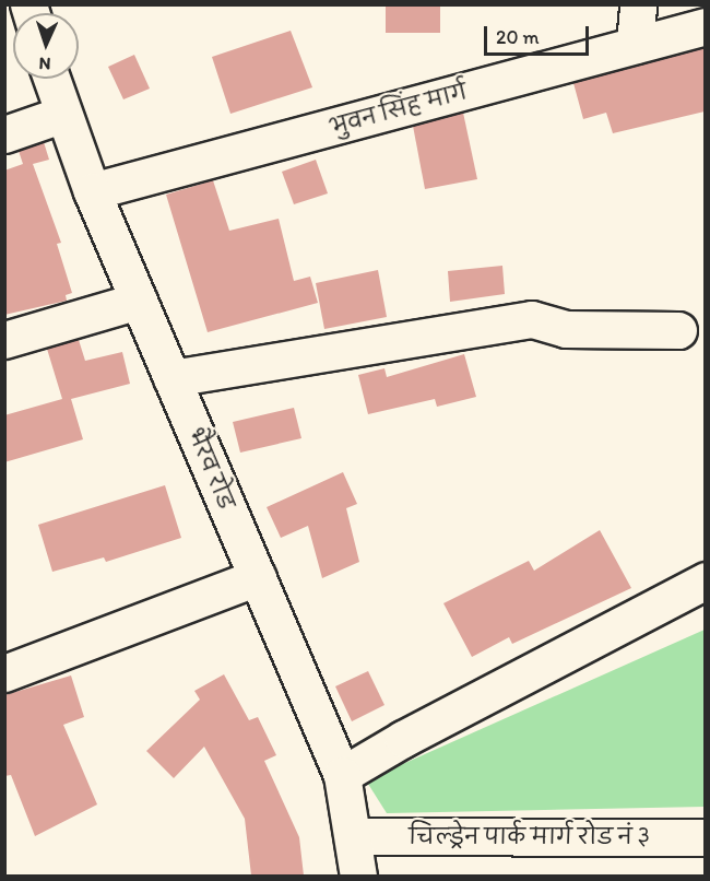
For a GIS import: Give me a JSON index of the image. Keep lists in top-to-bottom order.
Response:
{
  "streets": {
    "street": ["भुवन सिंह मार्ग", "भैरव रोड", "चिल्ड्रेन पार्क मार्ग रोड नं ३"]
  },
  "crossings": [
    ["भुवन सिंह मार्ग", "भैरव रोड"],
    ["भैरव रोड", "चिल्ड्रेन पार्क मार्ग रोड नं ३"]
  ],
  "scale_bar": "20 m",
  "north": "bottom"
}
